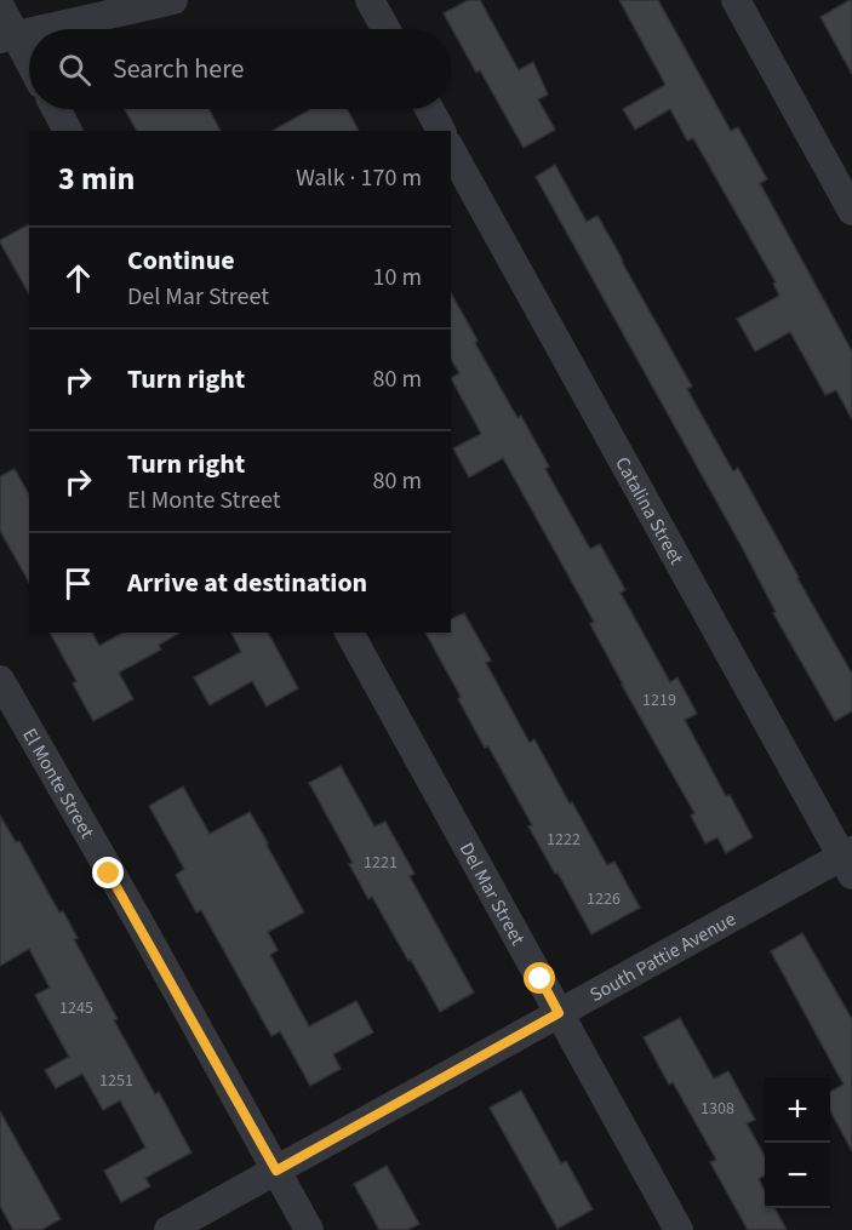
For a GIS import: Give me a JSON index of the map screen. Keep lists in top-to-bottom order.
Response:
{
  "streets": {
    "street": [
      "Catalina Street",
      "El Monte Street",
      "Del Mar Street",
      "South Pattie Avenue"
    ]
  },
  "crossings": [
    ["Catalina Street", "South Pattie Avenue"],
    ["El Monte Street", "South Pattie Avenue"],
    ["Del Mar Street", "South Pattie Avenue"]
  ],
  "house_numbers": [
    "1219",
    "1222",
    "1221",
    "1226",
    "1245",
    "1251",
    "1308"
  ],
  "page": {
    "search": "Search here",
    "heading": ["3 min", "Walk · 170 m"],
    "list": [
      ["Continue", "Del Mar Street", "10 m"],
      ["Turn right", "80 m"],
      ["Turn right", "El Monte Street", "80 m"],
      "Arrive at destination"
    ],
    "map_buttons": ["+", "−"]
  }
}
